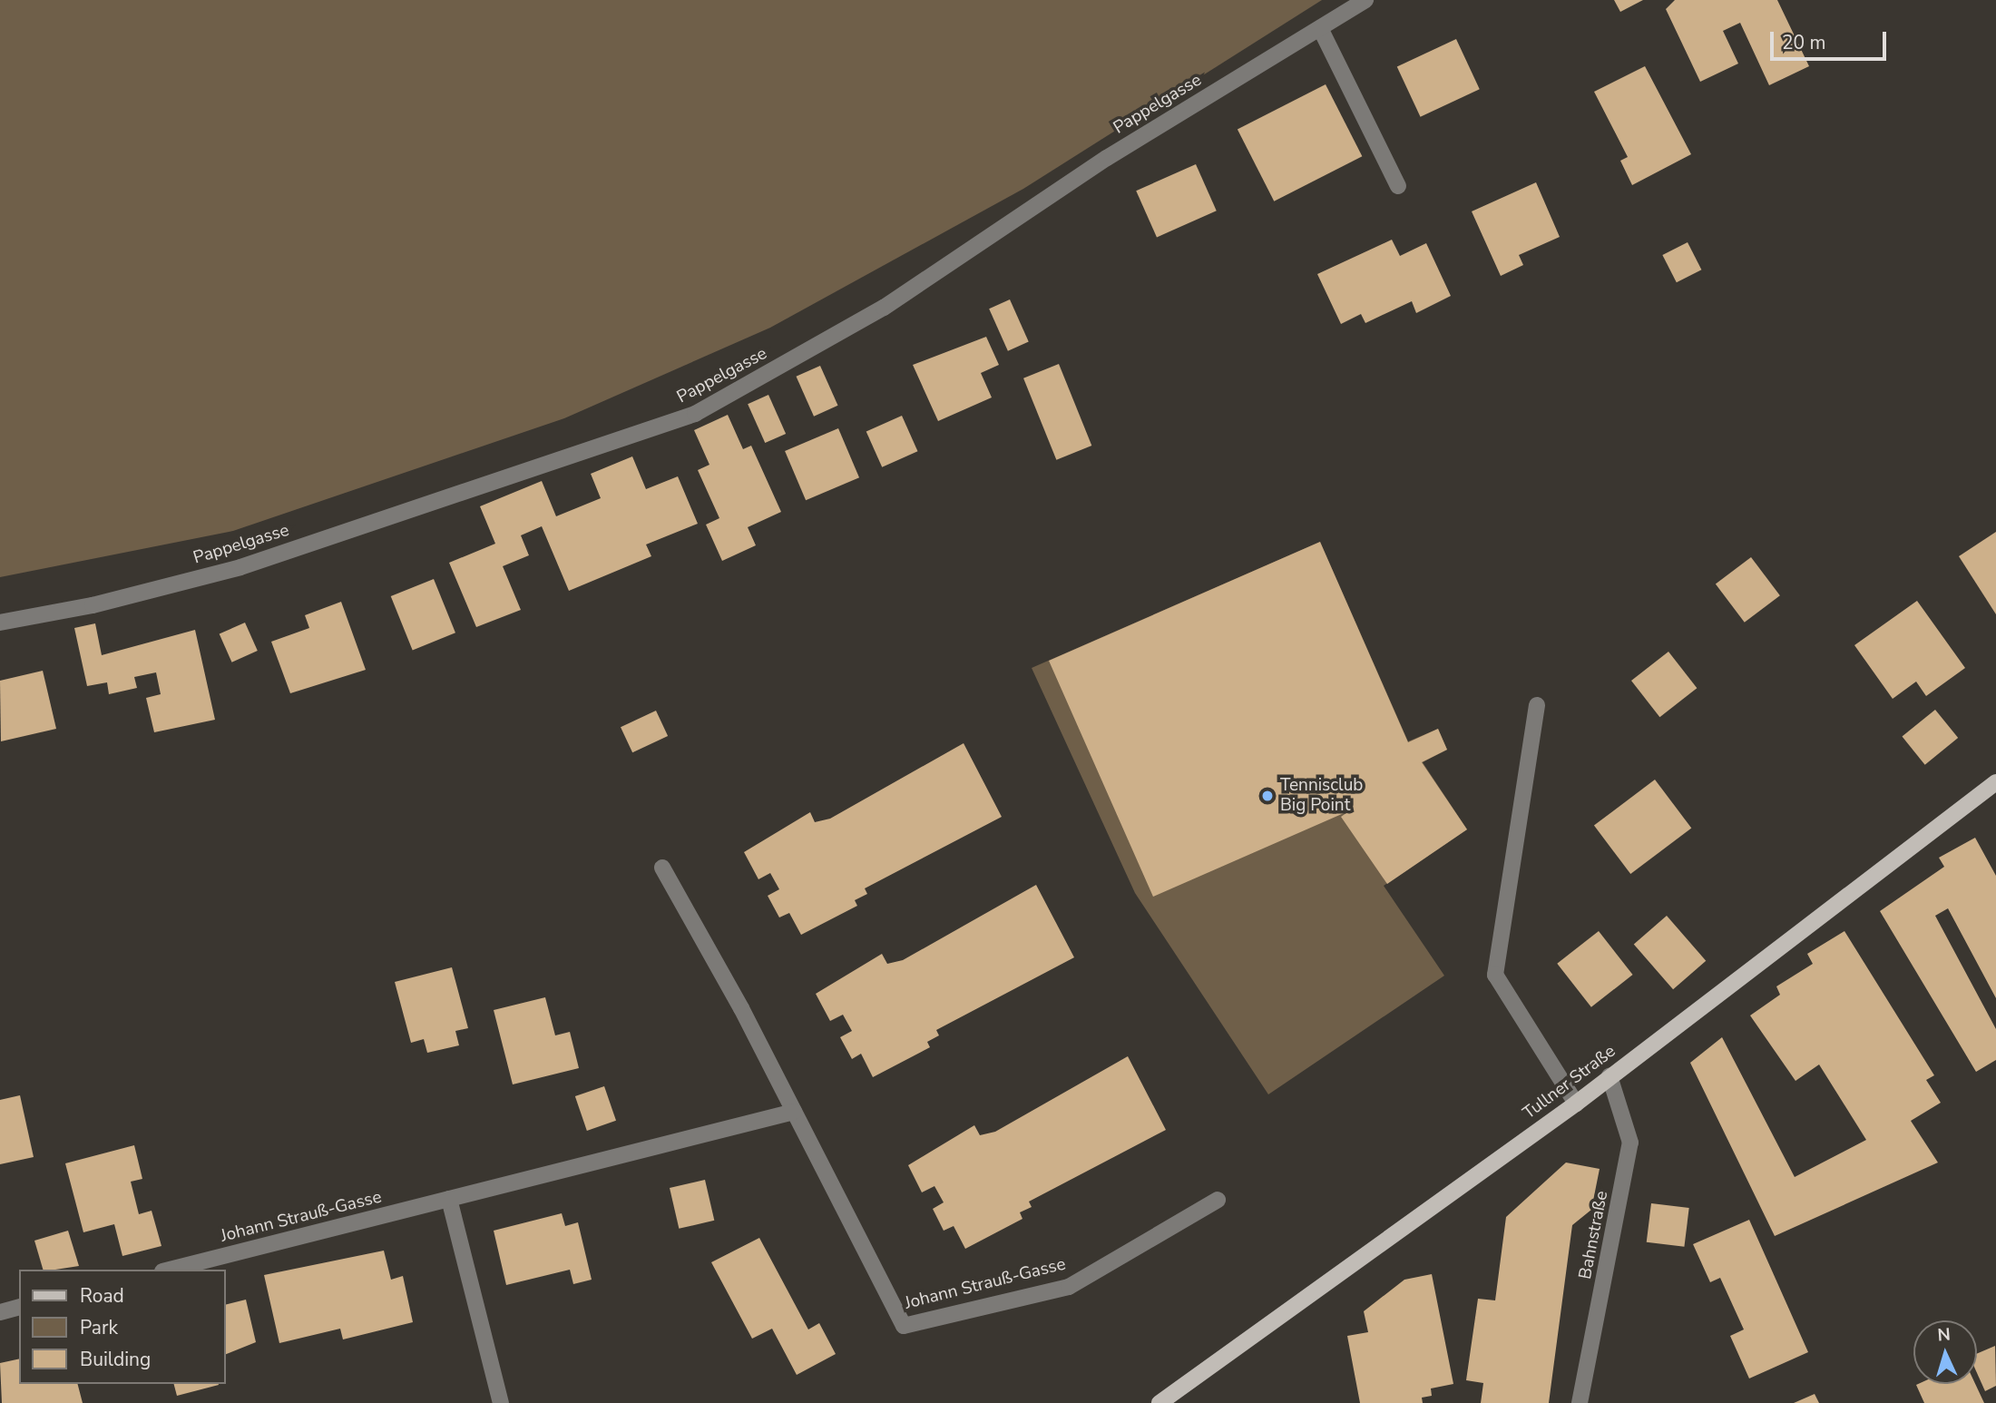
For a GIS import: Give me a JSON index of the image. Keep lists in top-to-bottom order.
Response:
{
  "streets": {
    "main road": ["Tullner Straße"],
    "street": ["Pappelgasse", "Johann Strauß-Gasse", "Bahnstraße"]
  },
  "crossings": [
    ["Tullner Straße", "Bahnstraße"]
  ],
  "places": ["Tennisclub Big Point"],
  "legend": ["Road", "Park", "Building"],
  "scale_bar": "20 m",
  "north": "top"
}
